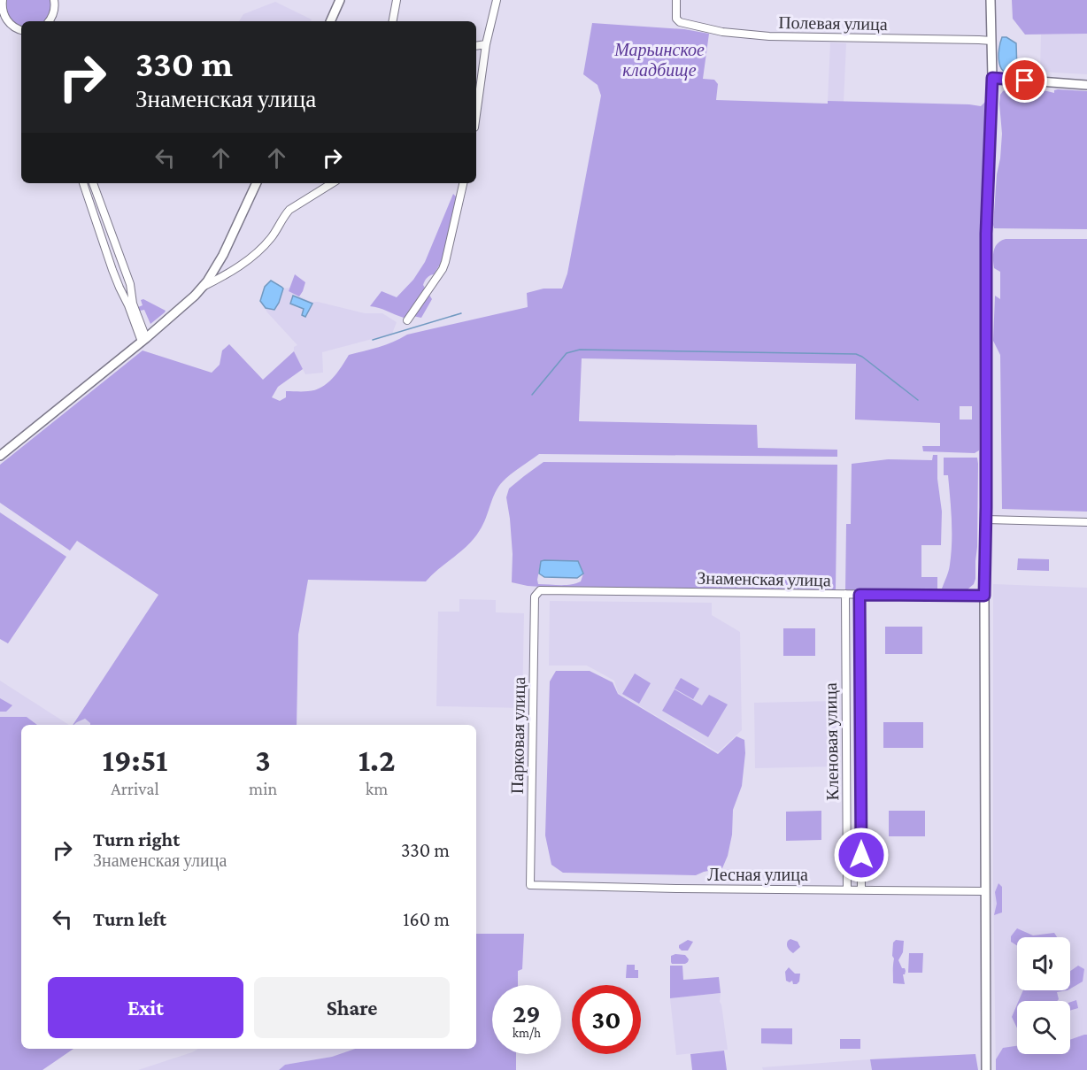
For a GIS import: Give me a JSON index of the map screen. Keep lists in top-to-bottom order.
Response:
{
  "streets": {
    "street": [
      "Полевая улица",
      "Знаменская улица",
      "Парковая улица",
      "Кленовая улица",
      "Лесная улица"
    ]
  },
  "crossings": [
    ["Знаменская улица", "Парковая улица"],
    ["Знаменская улица", "Кленовая улица"],
    ["Парковая улица", "Лесная улица"],
    ["Кленовая улица", "Лесная улица"]
  ],
  "parks": ["Марьинское кладбище"],
  "page": {
    "turn": ["330 m", "Знаменская улица"],
    "eta": [
      "19:51",
      "Arrival",
      "3",
      "min",
      "1.2",
      "km"
    ],
    "list": [
      {
        "name": "Turn right",
        "note": "Знаменская улица",
        "value": "330 m"
      },
      {
        "name": "Turn left",
        "value": "160 m"
      }
    ],
    "buttons": ["Exit", "Share"],
    "speed": "29 km/h",
    "limit": "30"
  }
}
